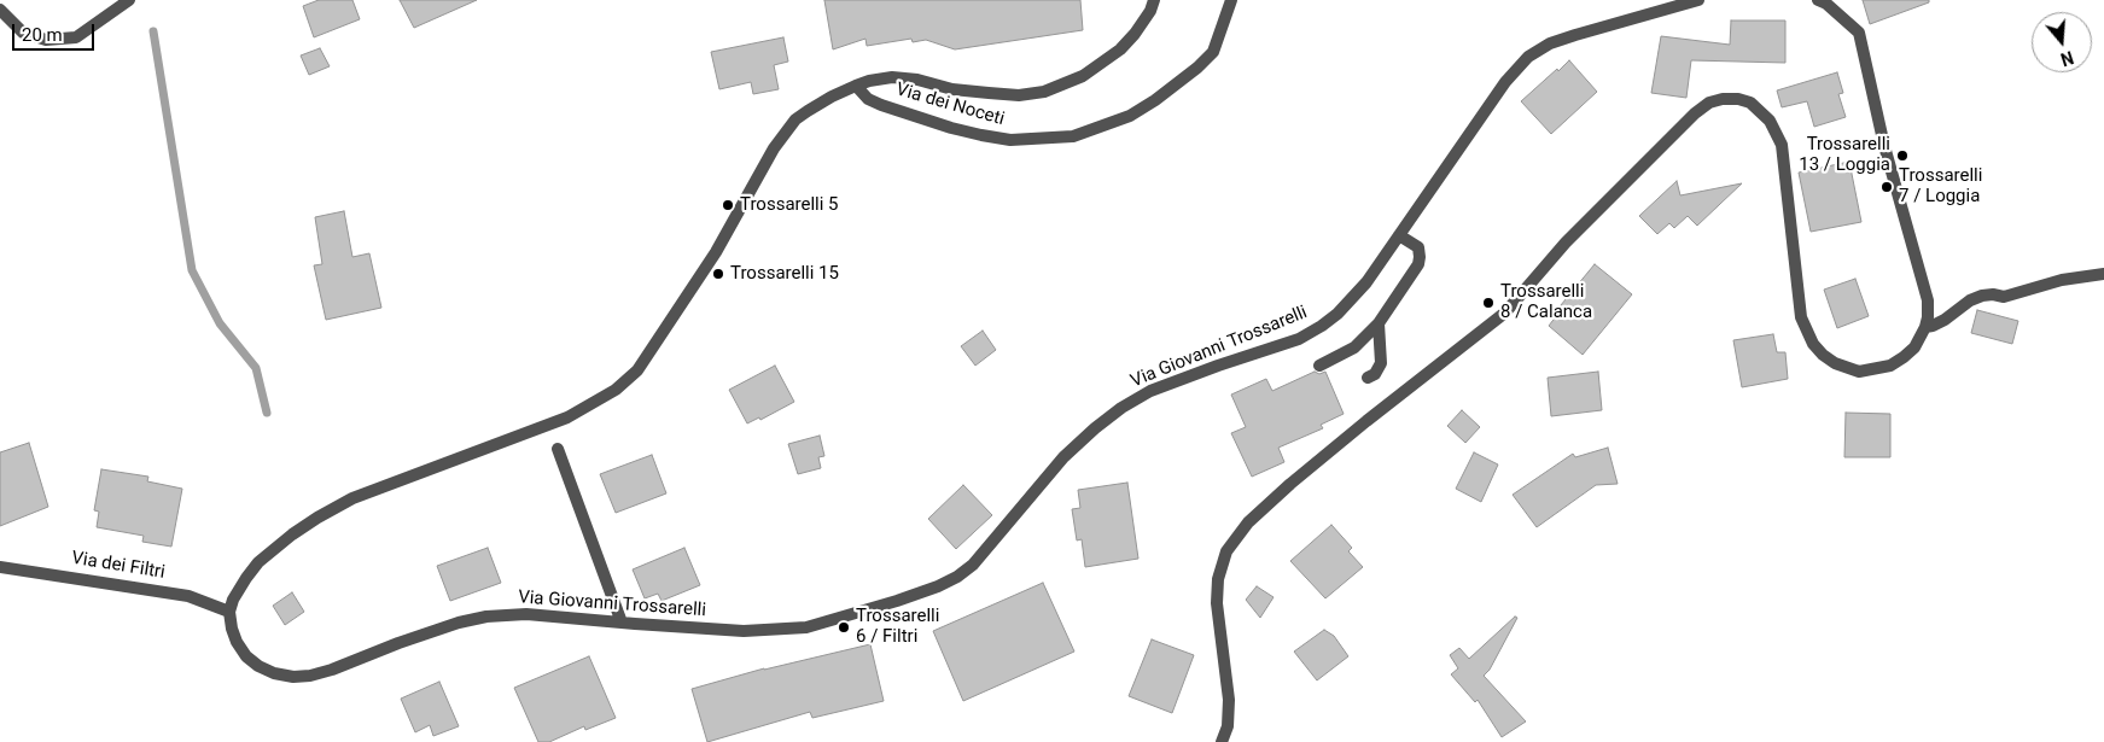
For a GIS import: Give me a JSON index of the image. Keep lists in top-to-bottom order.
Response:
{
  "streets": {
    "street": ["Via dei Noceti", "Via Giovanni Trossarelli", "Via dei Filtri"]
  },
  "crossings": [
    ["Via Giovanni Trossarelli", "Via dei Filtri"]
  ],
  "places": [
    "Trossarelli 13 / Loggia",
    "Trossarelli 7 / Loggia",
    "Trossarelli 5",
    "Trossarelli 15",
    "Trossarelli 8 / Calanca",
    "Trossarelli 6 / Filtri"
  ],
  "scale_bar": "20 m",
  "north": "bottom"
}
